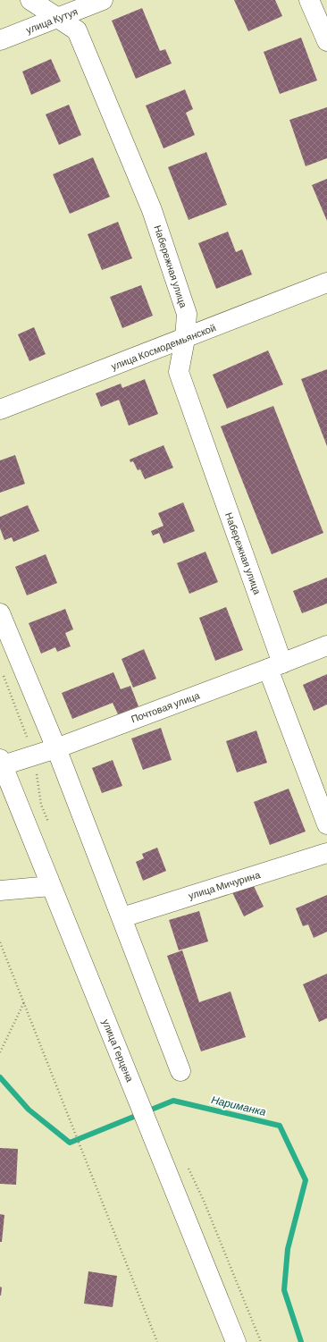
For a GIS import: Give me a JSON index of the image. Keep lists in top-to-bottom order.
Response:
{
  "streets": {
    "street": [
      "улица Кутуя",
      "Набережная улица",
      "улица Космодемьянской",
      "Почтовая улица",
      "улица Мичурина",
      "улица Герцена"
    ]
  },
  "crossings": [
    ["улица Кутуя", "Набережная улица"],
    ["Набережная улица", "улица Космодемьянской"],
    ["Набережная улица", "Почтовая улица"],
    ["Почтовая улица", "улица Герцена"]
  ],
  "water": ["Нариманка"]
}
